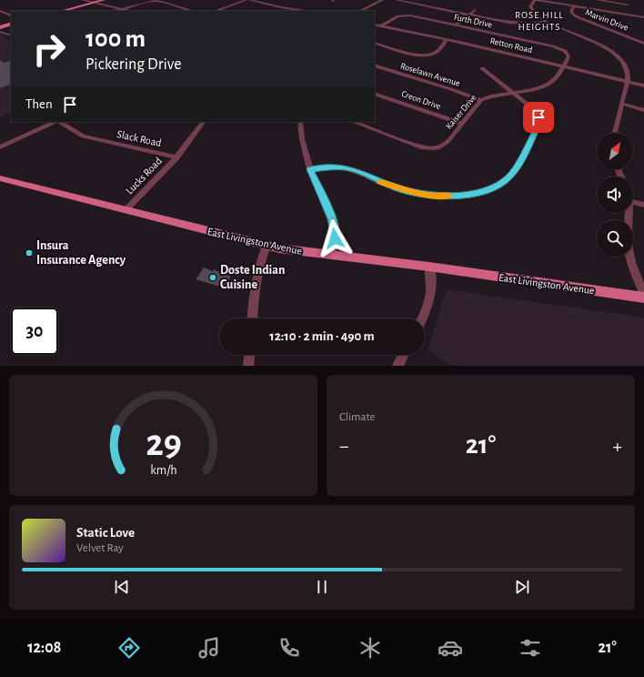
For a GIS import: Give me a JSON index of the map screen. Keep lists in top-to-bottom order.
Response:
{
  "streets": {
    "main road": ["East Livingston Avenue"],
    "street": [
      "Marvin Drive",
      "Furth Drive",
      "Retton Road",
      "Roselawn Avenue",
      "Creon Drive",
      "Kaiser Drive",
      "Slack Road",
      "Lucks Road"
    ]
  },
  "crossings": [
    ["Furth Drive", "Retton Road"],
    ["Furth Drive", "Kaiser Drive"],
    ["Retton Road", "Kaiser Drive"],
    ["Roselawn Avenue", "Kaiser Drive"],
    ["Creon Drive", "Kaiser Drive"],
    ["Slack Road", "Lucks Road"],
    ["Lucks Road", "East Livingston Avenue"]
  ],
  "districts": ["ROSE HILL HEIGHTS"],
  "places": ["Insura Insurance Agency", "Doste Indian Cuisine"],
  "north": "top right",
  "page": {
    "turn": ["100 m", "Pickering Drive"],
    "then": "Then",
    "limit": "30",
    "trip": "12:10 · 2 min · 490 m",
    "tile": "Climate",
    "heat": ["−", "21°", "+"],
    "song": ["Static Love", "Velvet Ray"],
    "tabs": ["12:08", "21°"],
    "gauge": ["29", "km/h"]
  }
}
